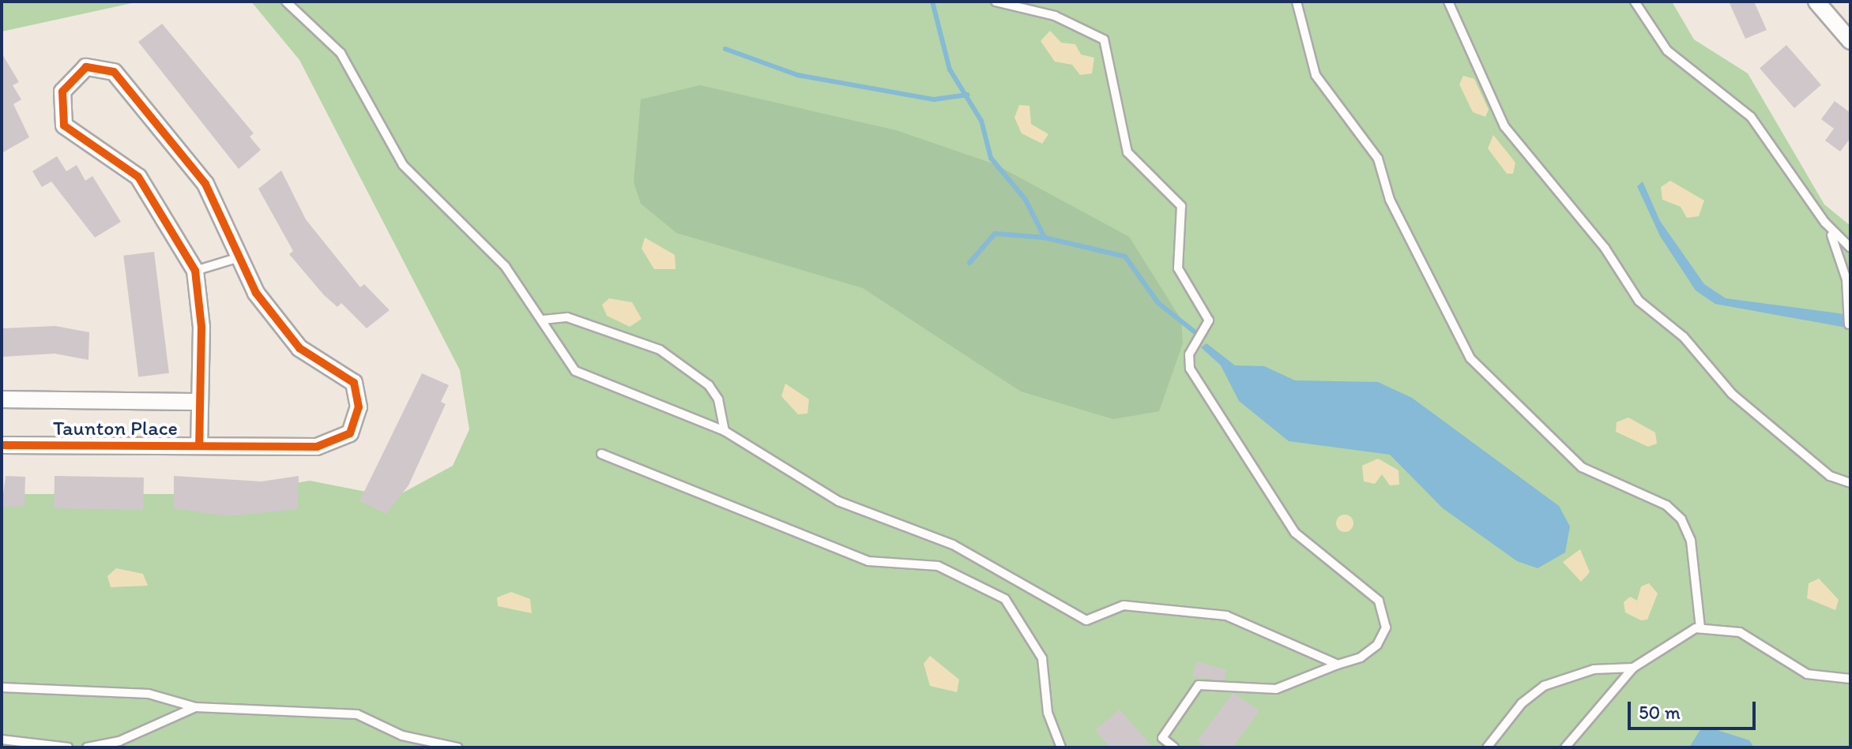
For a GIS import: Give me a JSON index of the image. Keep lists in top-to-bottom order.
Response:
{
  "streets": {
    "street": ["Taunton Place"]
  },
  "scale_bar": "50 m"
}
